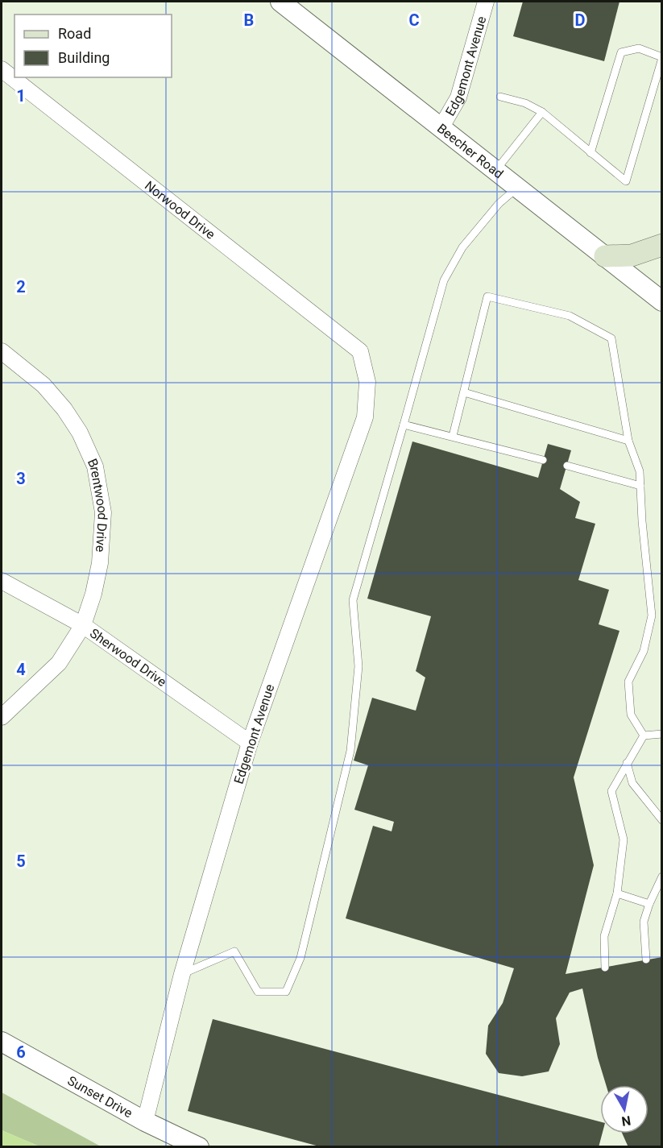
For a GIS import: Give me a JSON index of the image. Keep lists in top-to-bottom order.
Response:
{
  "streets": {
    "street": [
      "Edgemont Avenue",
      "Beecher Road",
      "Norwood Drive",
      "Brentwood Drive",
      "Sherwood Drive",
      "Sunset Drive"
    ]
  },
  "crossings": [
    ["Edgemont Avenue", "Beecher Road"],
    ["Edgemont Avenue", "Norwood Drive"],
    ["Edgemont Avenue", "Sherwood Drive"],
    ["Edgemont Avenue", "Sunset Drive"],
    ["Brentwood Drive", "Sherwood Drive"]
  ],
  "legend": ["Road", "Building"],
  "north": "bottom",
  "grid": {
    "columns": ["B", "C", "D"],
    "rows": [
      "1",
      "2",
      "3",
      "4",
      "5",
      "6"
    ]
  }
}
